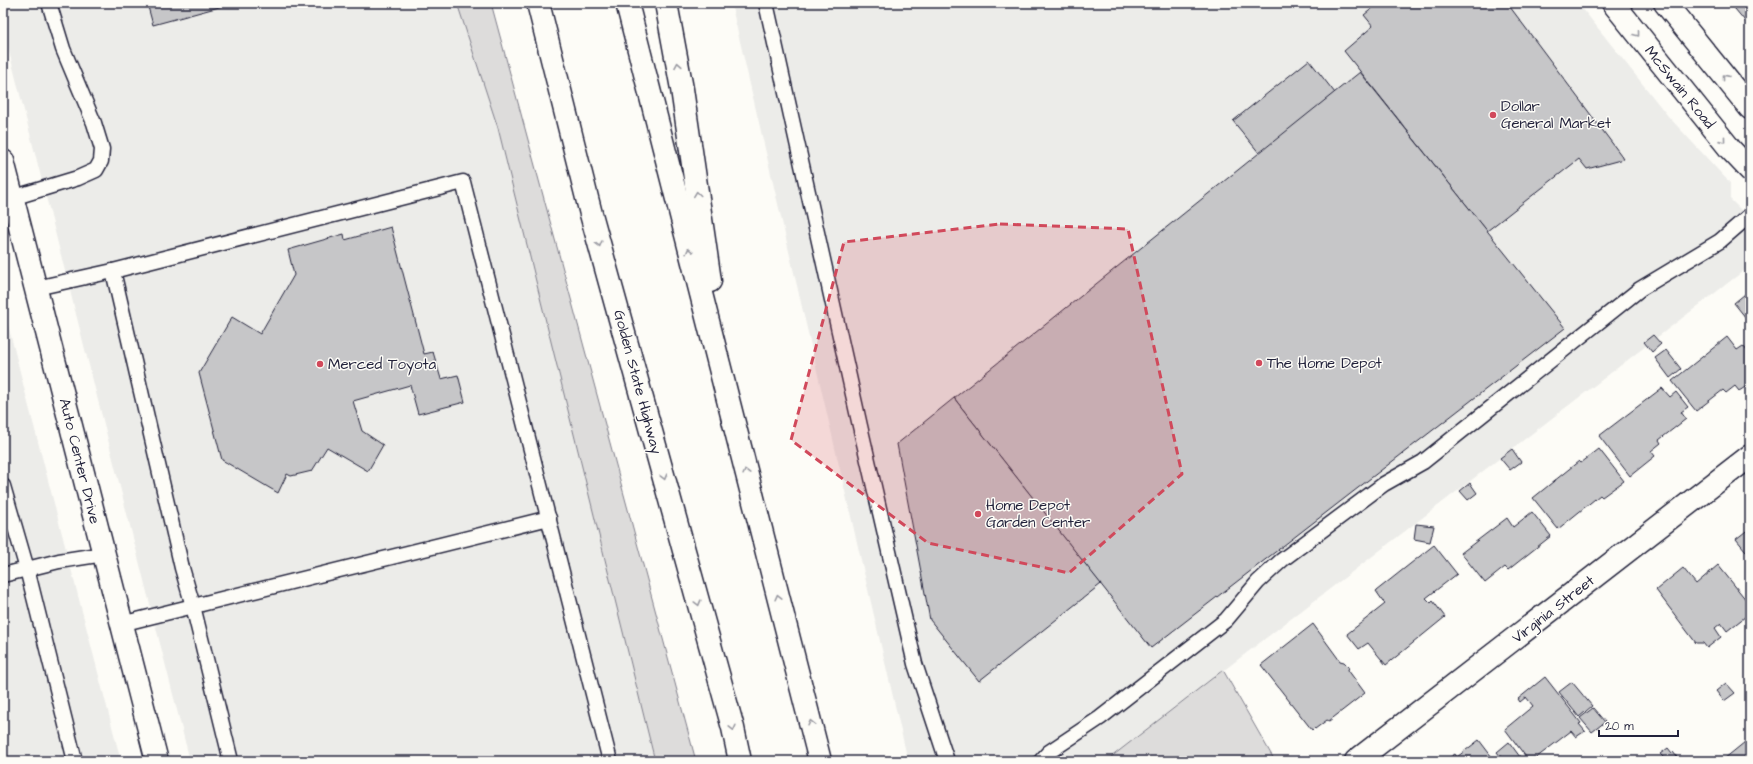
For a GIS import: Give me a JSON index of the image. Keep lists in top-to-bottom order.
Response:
{
  "streets": {
    "main road": [
      "McSwain Road",
      "Golden State Highway",
      "Auto Center Drive",
      "Virginia Street"
    ]
  },
  "places": [
    "Dollar General Market",
    "The Home Depot",
    "Merced Toyota",
    "Home Depot Garden Center"
  ],
  "scale_bar": "20 m"
}
